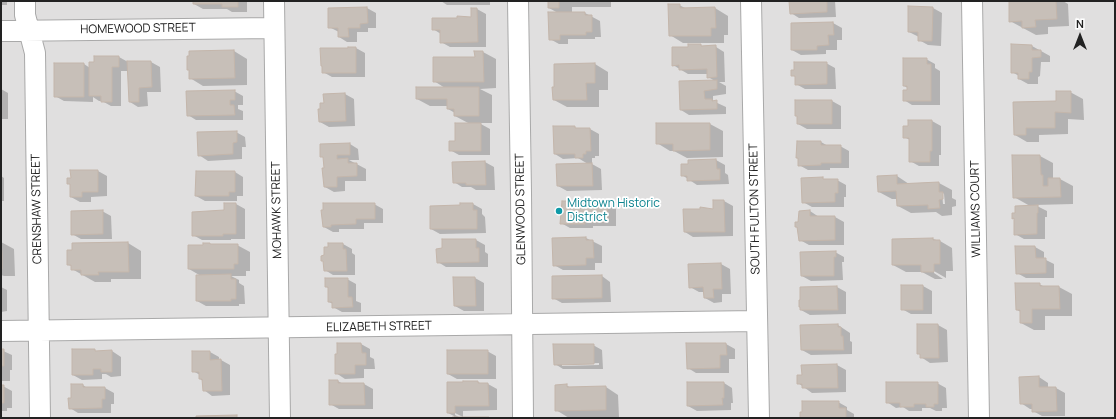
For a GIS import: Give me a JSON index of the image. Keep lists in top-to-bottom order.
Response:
{
  "streets": {
    "street": [
      "HOMEWOOD STREET",
      "CRENSHAW STREET",
      "GLENWOOD STREET",
      "SOUTH FULTON STREET",
      "WILLIAMS COURT",
      "MOHAWK STREET",
      "ELIZABETH STREET"
    ]
  },
  "crossings": [
    ["HOMEWOOD STREET", "CRENSHAW STREET"],
    ["HOMEWOOD STREET", "MOHAWK STREET"],
    ["CRENSHAW STREET", "ELIZABETH STREET"],
    ["GLENWOOD STREET", "ELIZABETH STREET"],
    ["SOUTH FULTON STREET", "ELIZABETH STREET"],
    ["MOHAWK STREET", "ELIZABETH STREET"]
  ],
  "places": ["Midtown Historic District"],
  "north": "top"
}
